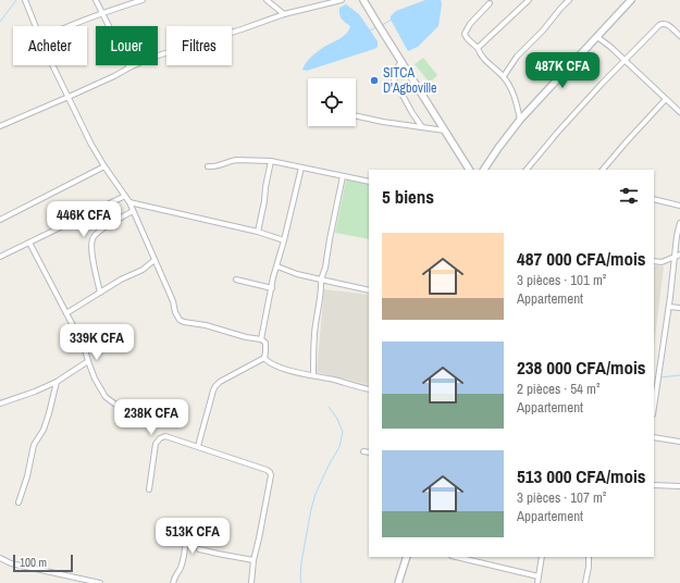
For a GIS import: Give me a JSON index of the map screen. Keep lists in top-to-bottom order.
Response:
{
  "places": ["SITCA D'Agboville"],
  "scale_bar": "100 m",
  "page": {
    "chip": ["Acheter", "Louer", "Filtres"],
    "price": [
      "487K CFA",
      "446K CFA",
      "339K CFA",
      "238K CFA",
      "513K CFA"
    ],
    "heading": "5 biens",
    "list": [
      {
        "name": "487 000 CFA/mois",
        "note": "3 pièces · 101 m² · Appartement"
      },
      {
        "name": "238 000 CFA/mois",
        "note": "2 pièces · 54 m² · Appartement"
      },
      {
        "name": "513 000 CFA/mois",
        "note": "3 pièces · 107 m² · Appartement"
      }
    ],
    "scale": "100 m"
  }
}
